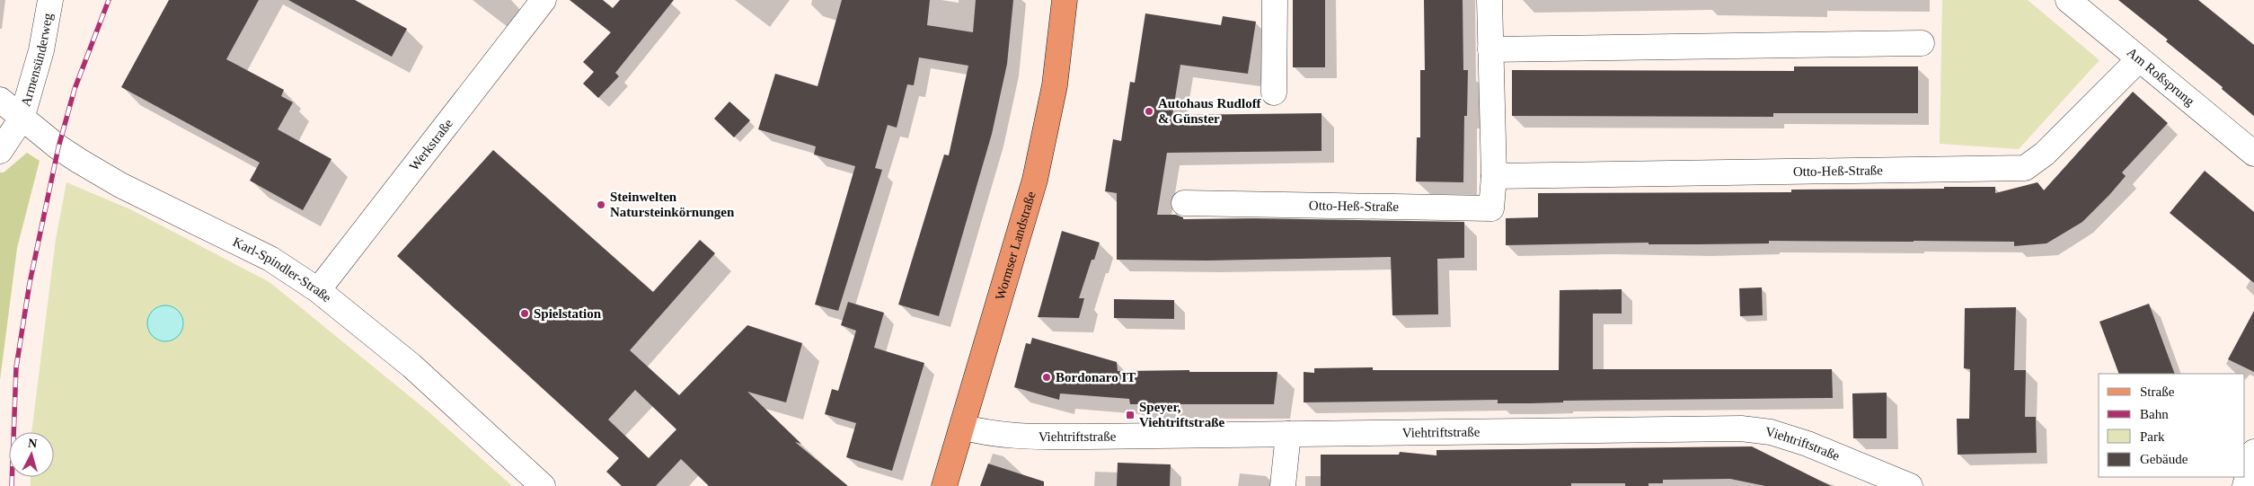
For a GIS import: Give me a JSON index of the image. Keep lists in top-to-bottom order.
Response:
{
  "streets": {
    "main road": ["Wormser Landstraße"],
    "street": [
      "Armensünderweg",
      "Am Roßsprung",
      "Werkstraße",
      "Otto-Heß-Straße",
      "Karl-Spindler-Straße",
      "Viehtriftstraße"
    ]
  },
  "crossings": [
    ["Armensünderweg", "Karl-Spindler-Straße"],
    ["Am Roßsprung", "Otto-Heß-Straße"],
    ["Werkstraße", "Karl-Spindler-Straße"],
    ["Wormser Landstraße", "Viehtriftstraße"]
  ],
  "places": {
    "other": [
      "Autohaus Rudloff & Günster",
      "Steinwelten Natursteinkörnungen",
      "Spielstation",
      "Bordonaro IT"
    ],
    "transit": ["Speyer, Viehtriftstraße"]
  },
  "legend": [
    "Straße",
    "Bahn",
    "Park",
    "Gebäude"
  ],
  "north": "top"
}
